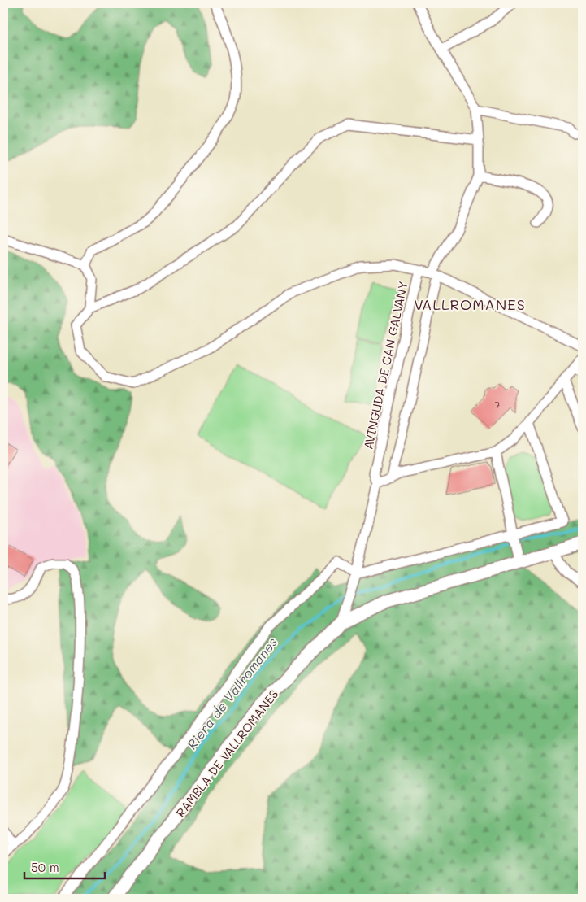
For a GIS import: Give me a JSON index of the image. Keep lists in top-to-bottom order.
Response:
{
  "streets": {
    "street": ["AVINGUDA DE CAN GALVANY", "RAMBLA DE VALLROMANES"]
  },
  "crossings": [
    ["AVINGUDA DE CAN GALVANY", "RAMBLA DE VALLROMANES"]
  ],
  "districts": ["VALLROMANES"],
  "water": ["Riera de Vallromanes"],
  "house_numbers": ["7"],
  "scale_bar": "50 m"
}
